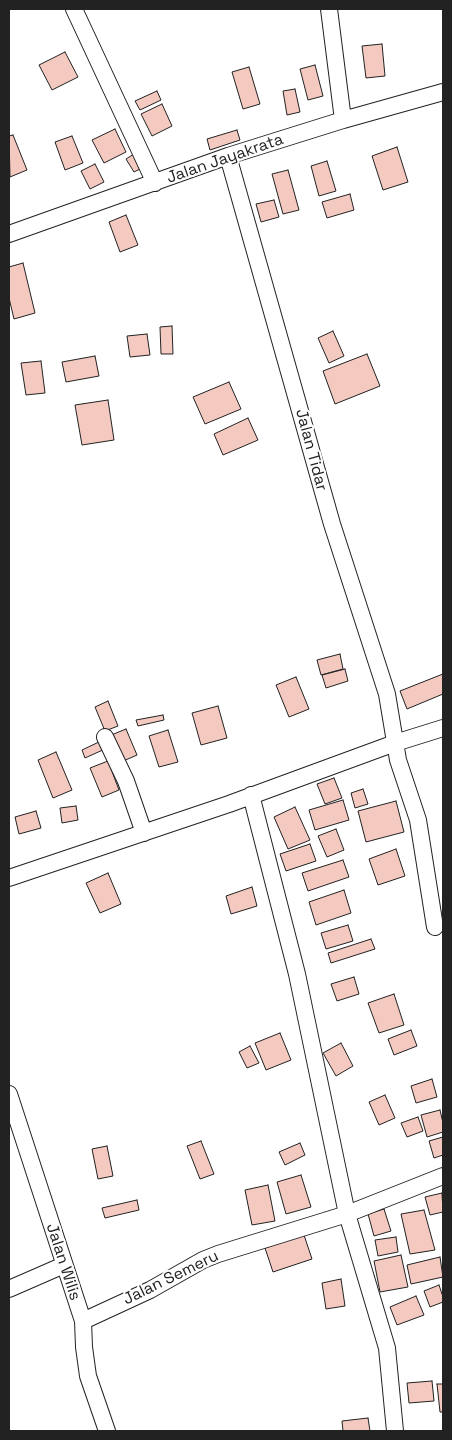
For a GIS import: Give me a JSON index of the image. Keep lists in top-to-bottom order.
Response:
{
  "streets": {
    "street": [
      "Jalan Jayakrata",
      "Jalan Tidar",
      "Jalan Wilis",
      "Jalan Semeru"
    ]
  },
  "crossings": [
    ["Jalan Jayakrata", "Jalan Tidar"],
    ["Jalan Wilis", "Jalan Semeru"]
  ]
}
